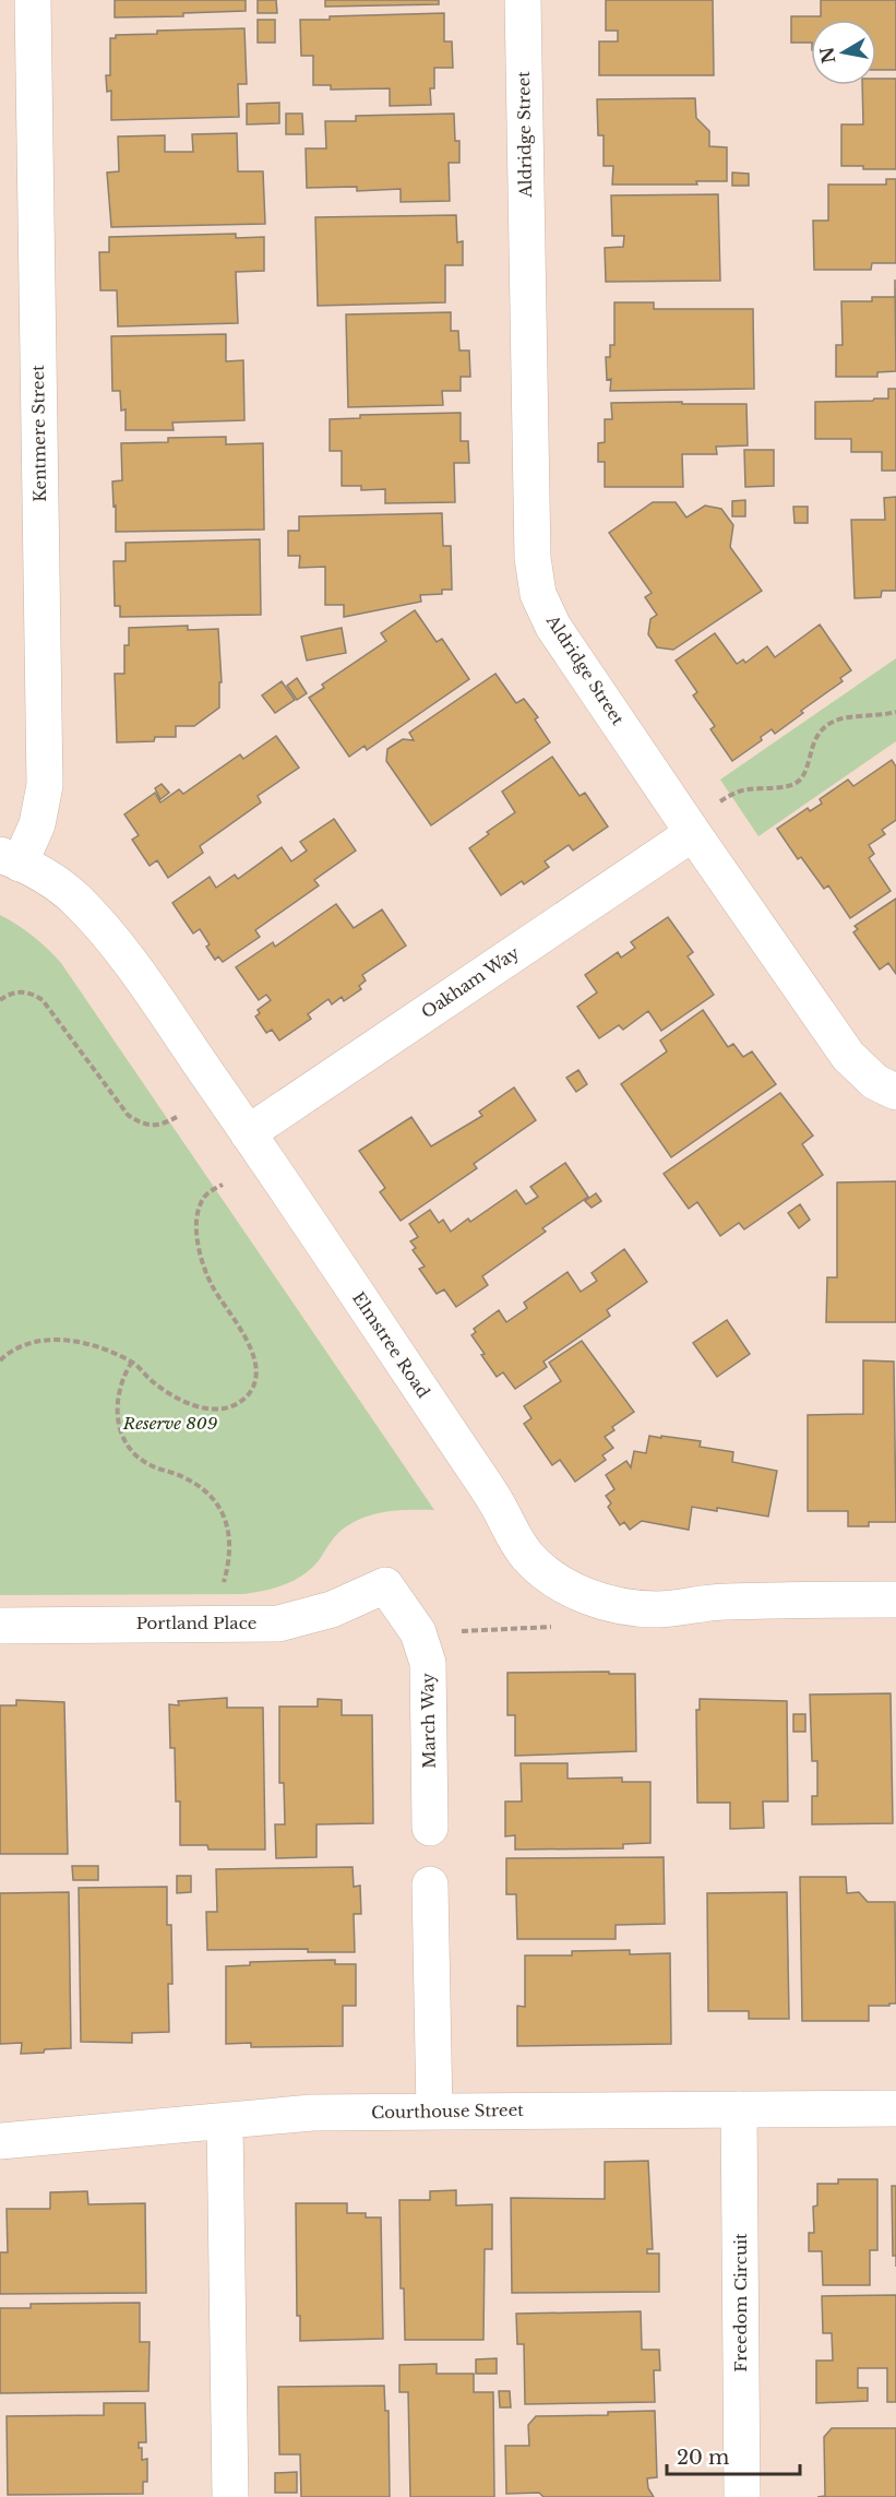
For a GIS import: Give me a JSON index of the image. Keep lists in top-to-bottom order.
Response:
{
  "streets": {
    "street": [
      "Aldridge Street",
      "Kentmere Street",
      "Oakham Way",
      "Elmstree Road",
      "Portland Place",
      "March Way",
      "Courthouse Street",
      "Freedom Circuit"
    ]
  },
  "crossings": [
    ["Aldridge Street", "Oakham Way"],
    ["Kentmere Street", "Elmstree Road"],
    ["Oakham Way", "Elmstree Road"],
    ["Portland Place", "March Way"],
    ["Courthouse Street", "Freedom Circuit"]
  ],
  "parks": ["Reserve 809"],
  "scale_bar": "20 m",
  "north": "left"
}
